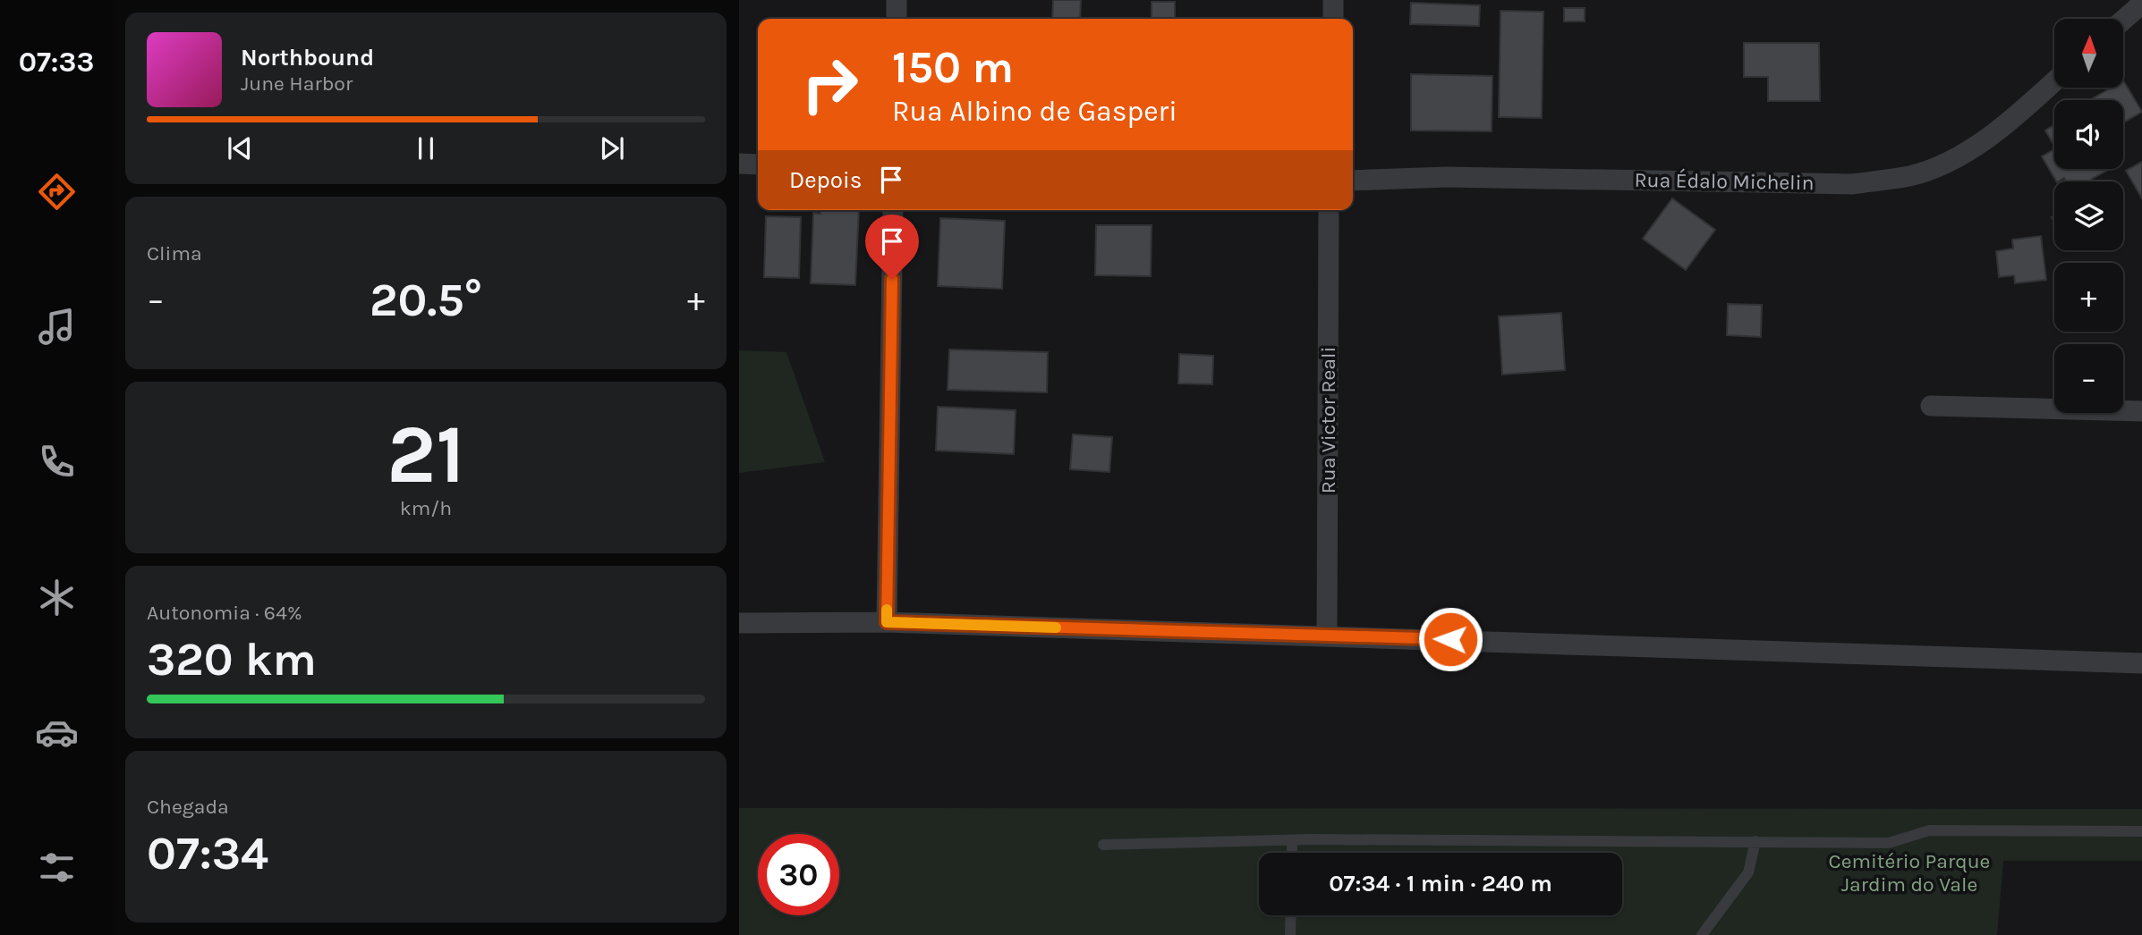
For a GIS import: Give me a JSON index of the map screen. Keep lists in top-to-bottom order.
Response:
{
  "streets": {
    "street": ["Rua Édalo Michelin", "Rua Victor Reali"]
  },
  "parks": ["Cemitério Parque Jardim do Vale"],
  "north": "top",
  "page": {
    "tabs": "07:33",
    "map_buttons": ["+", "−"],
    "turn": ["150 m", "Rua Albino de Gasperi"],
    "song": ["Northbound", "June Harbor"],
    "then": "Depois",
    "tile": [
      "Clima",
      ["21", "km/h"],
      ["Autonomia · 64%", "320 km"],
      ["Chegada", "07:34"]
    ],
    "heat": ["−", "20.5°", "+"],
    "limit": "30",
    "trip": "07:34 · 1 min · 240 m"
  }
}
